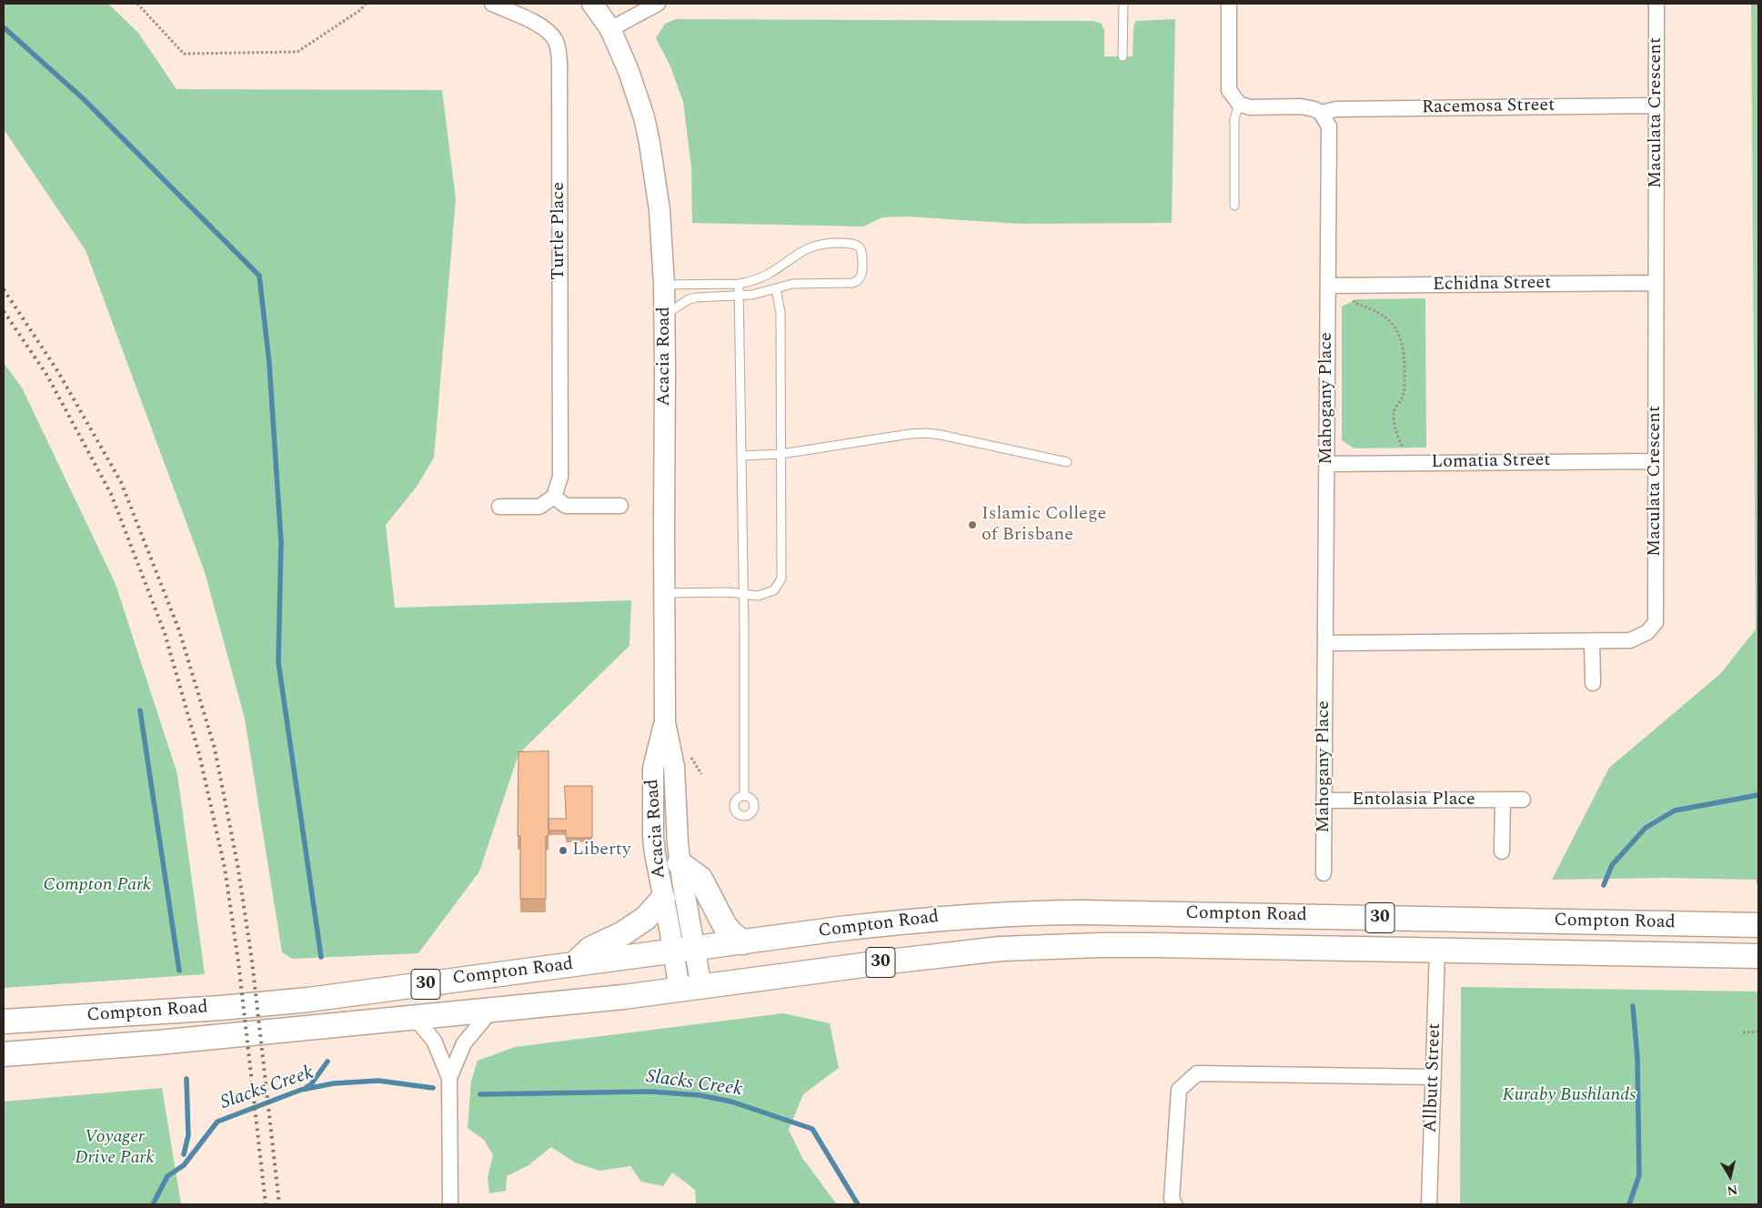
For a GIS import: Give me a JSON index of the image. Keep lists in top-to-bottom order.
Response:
{
  "streets": {
    "main road": ["Compton Road", "30"],
    "street": [
      "Racemosa Street",
      "Maculata Crescent",
      "Turtle Place",
      "Echidna Street",
      "Acacia Road",
      "Mahogany Place",
      "Lomatia Street",
      "Entolasia Place",
      "Allbutt Street"
    ]
  },
  "crossings": [
    ["Racemosa Street", "Maculata Crescent"],
    ["Racemosa Street", "Mahogany Place"],
    ["Maculata Crescent", "Echidna Street"],
    ["Maculata Crescent", "Mahogany Place"],
    ["Maculata Crescent", "Lomatia Street"],
    ["Echidna Street", "Mahogany Place"],
    ["Acacia Road", "Compton Road"],
    ["Mahogany Place", "Lomatia Street"],
    ["Mahogany Place", "Entolasia Place"],
    ["Compton Road", "Allbutt Street"]
  ],
  "water": ["Slacks Creek"],
  "parks": ["Compton Park", "Kuraby Bushlands", "Voyager Drive Park"],
  "places": ["Islamic College of Brisbane", "Liberty"],
  "north": "bottom"
}
